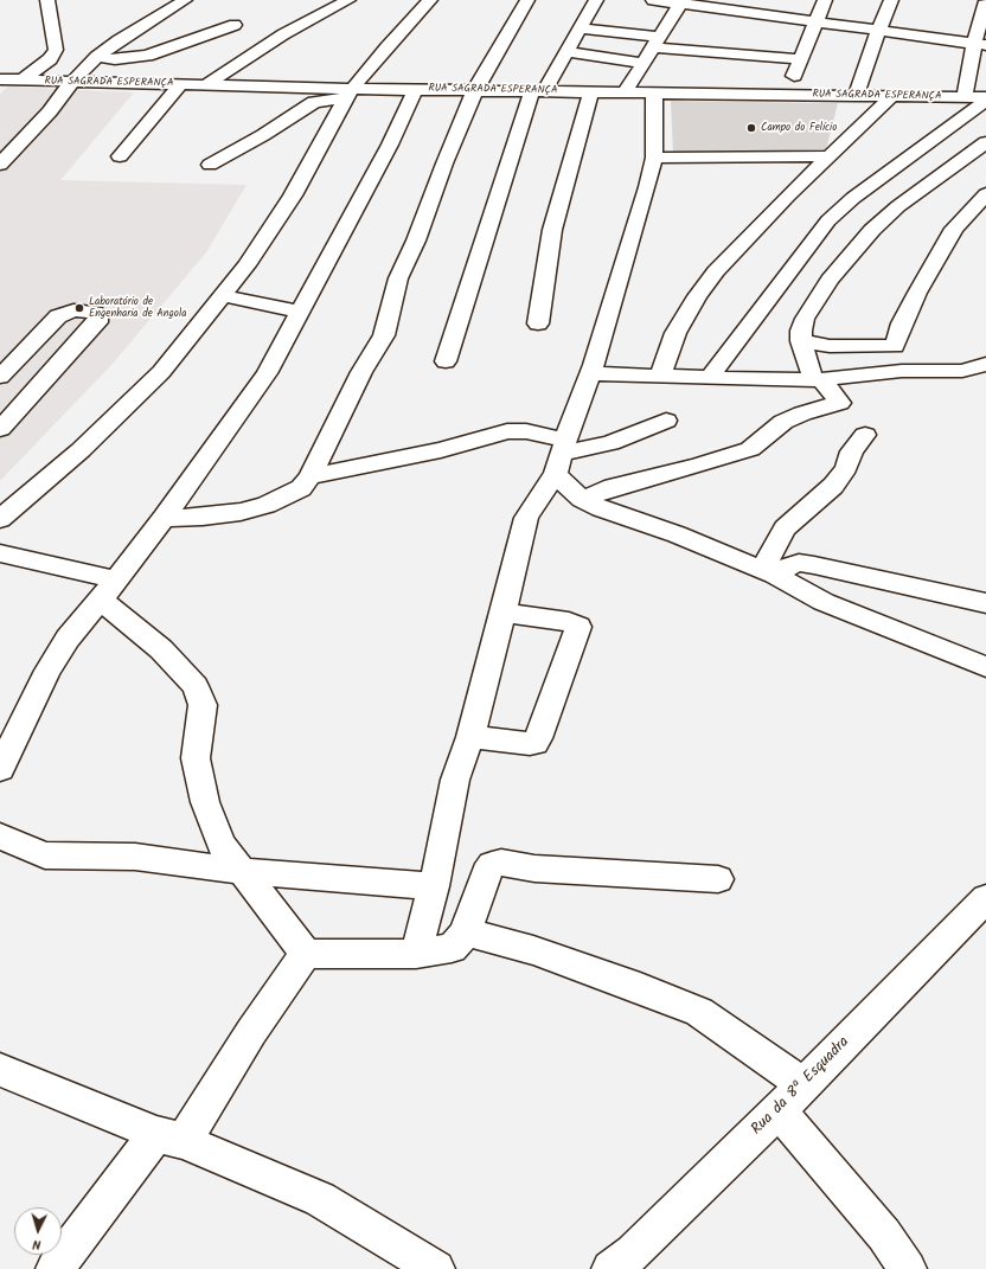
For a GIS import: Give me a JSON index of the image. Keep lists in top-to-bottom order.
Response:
{
  "streets": {
    "street": ["RUA SAGRADA ESPERANÇA", "Rua da 8ª Esquadra"]
  },
  "places": ["Campo do Felício", "Laboratório de Engenharia de Angola"],
  "north": "bottom"
}
